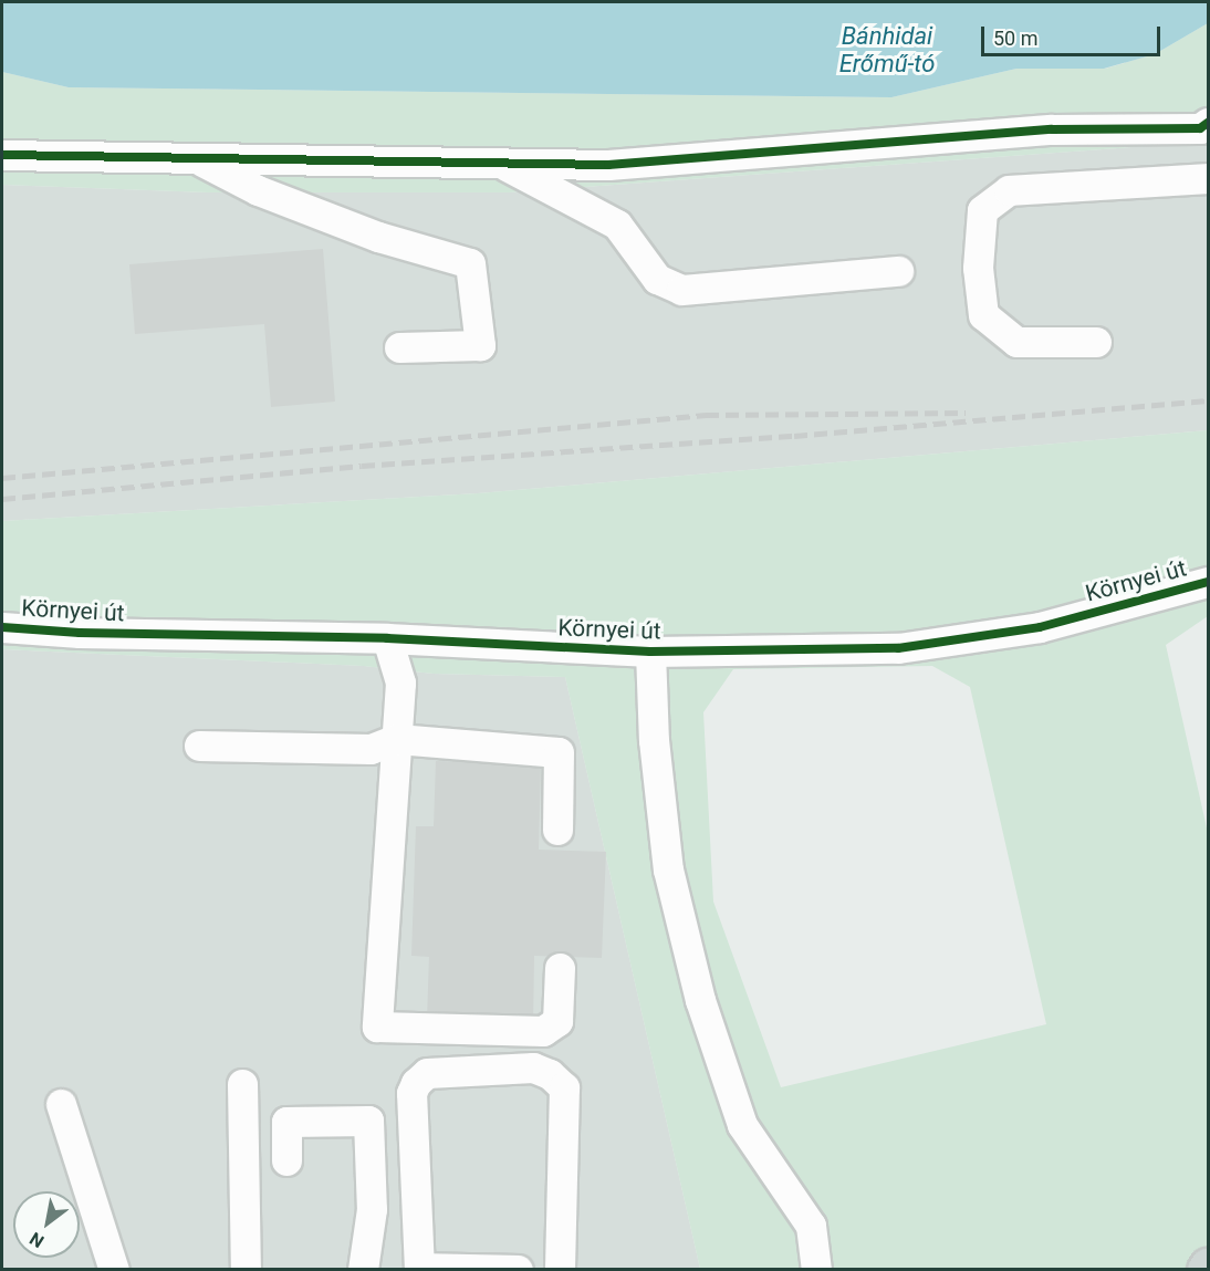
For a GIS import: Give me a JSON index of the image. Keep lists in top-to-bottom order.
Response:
{
  "streets": {
    "street": ["Környei út"]
  },
  "water": ["Bánhidai Erőmű-tó"],
  "scale_bar": "50 m",
  "north": "bottom left"
}
